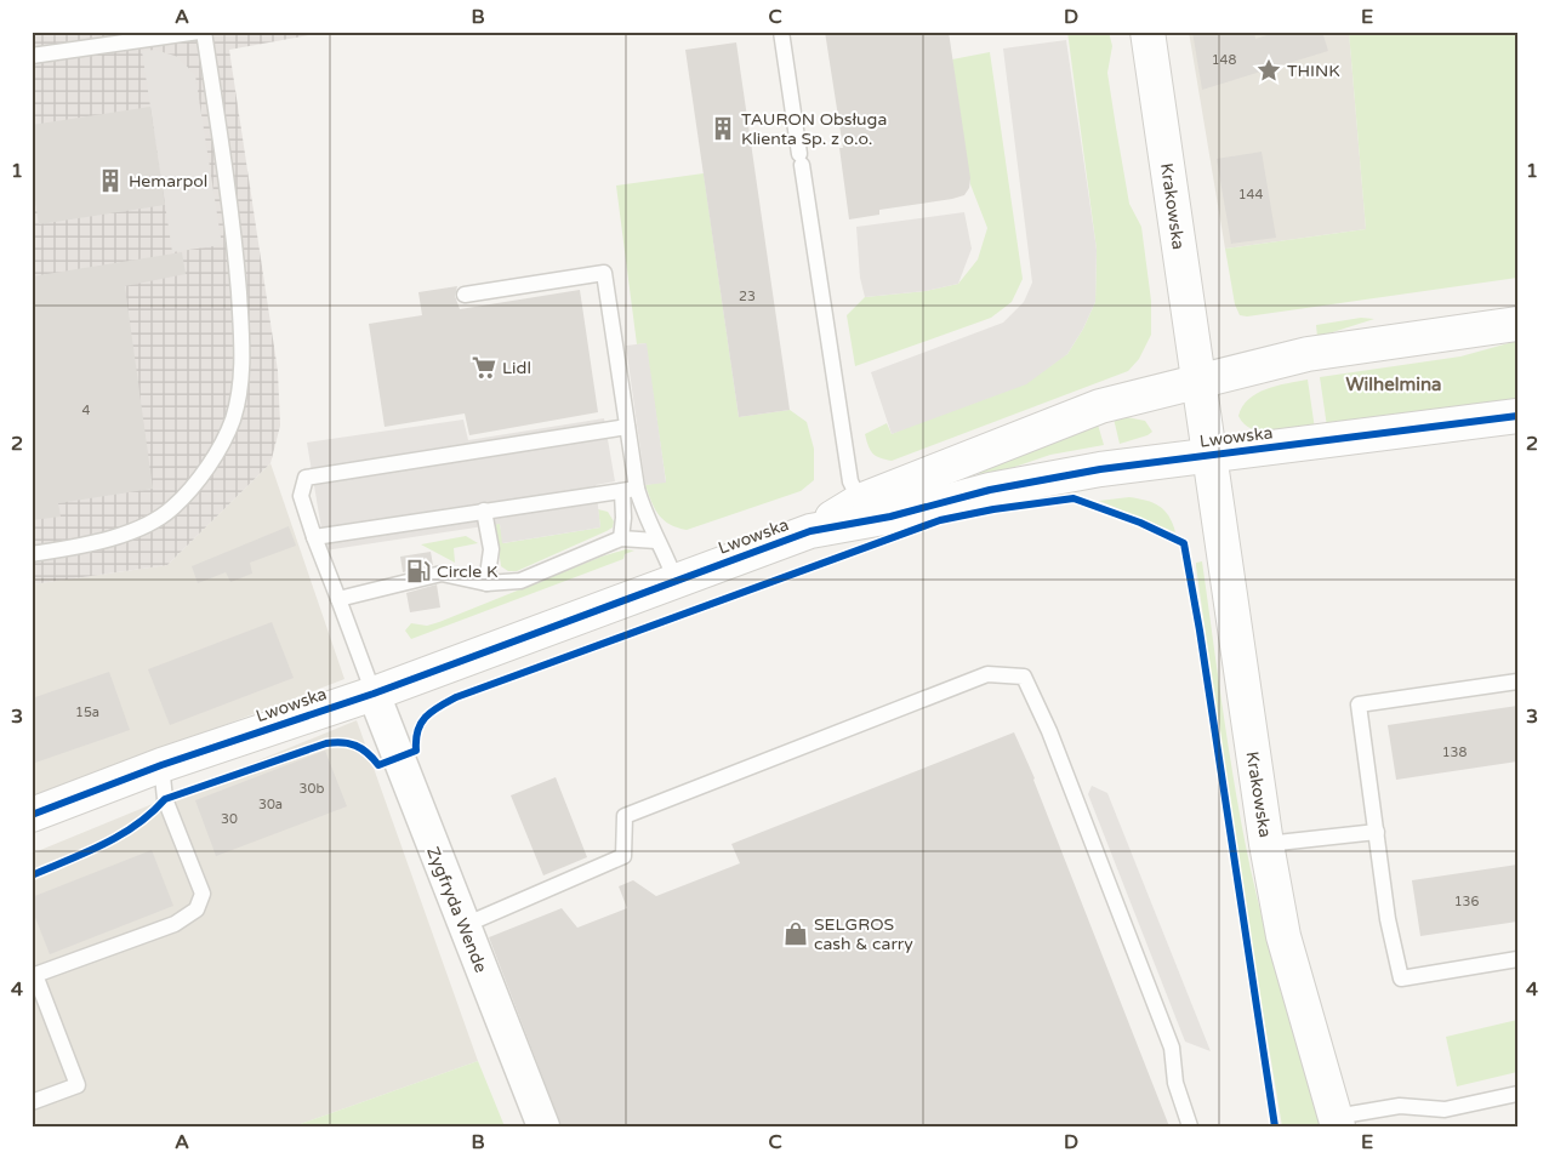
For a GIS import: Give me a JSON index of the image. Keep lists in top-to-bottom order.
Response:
{
  "streets": {
    "street": ["Krakowska", "Lwowska", "Zygfryda Wende"]
  },
  "crossings": [
    ["Krakowska", "Lwowska"],
    ["Lwowska", "Zygfryda Wende"]
  ],
  "districts": ["Wilhelmina"],
  "places": {
    "place": ["THINK"],
    "building": ["TAURON Obsługa Klienta Sp. z o.o.", "Hemarpol"],
    "supermarket": ["Lidl"],
    "fuel station": ["Circle K"],
    "shop": ["SELGROS cash & carry"]
  },
  "house_numbers": [
    "148",
    "144",
    "23",
    "4",
    "15a",
    "138",
    "30b",
    "30a",
    "30",
    "136"
  ],
  "grid": {
    "columns": [
      "A",
      "B",
      "C",
      "D",
      "E"
    ],
    "rows": [
      "1",
      "2",
      "3",
      "4"
    ]
  }
}
